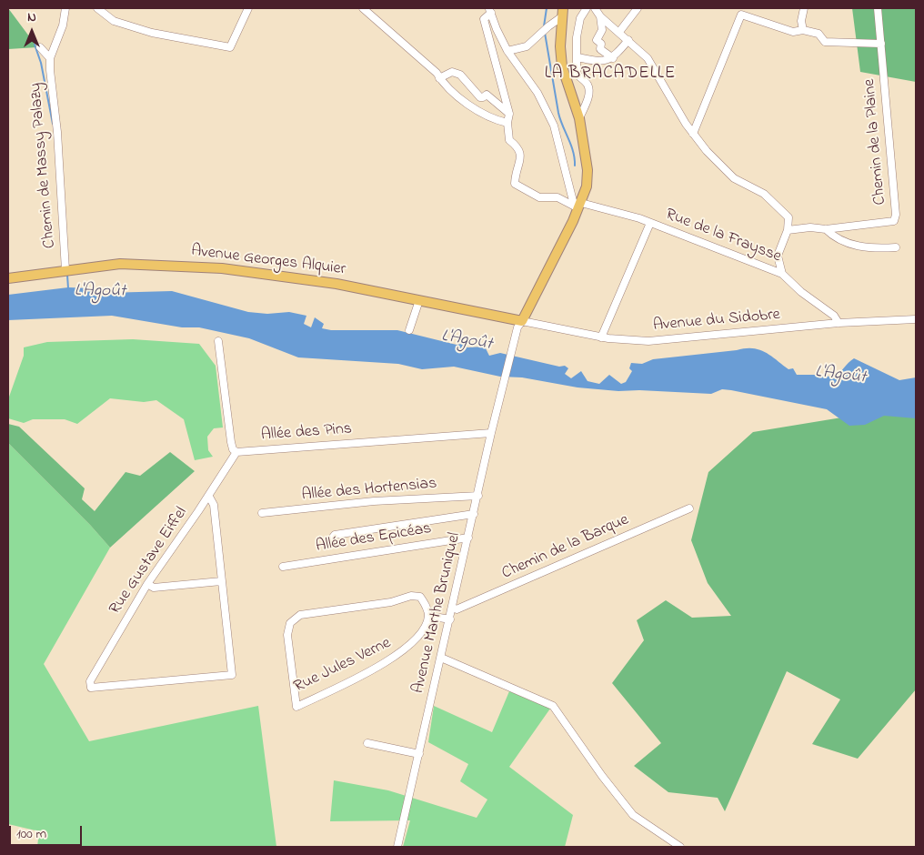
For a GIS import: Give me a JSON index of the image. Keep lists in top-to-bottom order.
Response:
{
  "streets": {
    "main road": ["Avenue Georges Alquier"],
    "street": [
      "Chemin de la Plaine",
      "Chemin de Massy Palazy",
      "Rue de la Fraysse",
      "Avenue du Sidobre",
      "Allée des Pins",
      "Allée des Hortensias",
      "Allée des Epicéas",
      "Chemin de la Barque",
      "Rue Gustave Eiffel",
      "Avenue Marthe Bruniquel",
      "Rue Jules Verne"
    ]
  },
  "crossings": [
    ["Chemin de Massy Palazy", "Avenue Georges Alquier"],
    ["Rue de la Fraysse", "Avenue du Sidobre"],
    ["Avenue Georges Alquier", "Avenue du Sidobre"],
    ["Avenue Georges Alquier", "Avenue Marthe Bruniquel"],
    ["Avenue du Sidobre", "Avenue Marthe Bruniquel"],
    ["Allée des Pins", "Rue Gustave Eiffel"],
    ["Allée des Pins", "Avenue Marthe Bruniquel"],
    ["Allée des Hortensias", "Avenue Marthe Bruniquel"],
    ["Allée des Epicéas", "Avenue Marthe Bruniquel"],
    ["Chemin de la Barque", "Avenue Marthe Bruniquel"]
  ],
  "districts": ["LA BRACADELLE"],
  "water": ["L'Agoût"],
  "scale_bar": "100 m",
  "north": "top"
}
